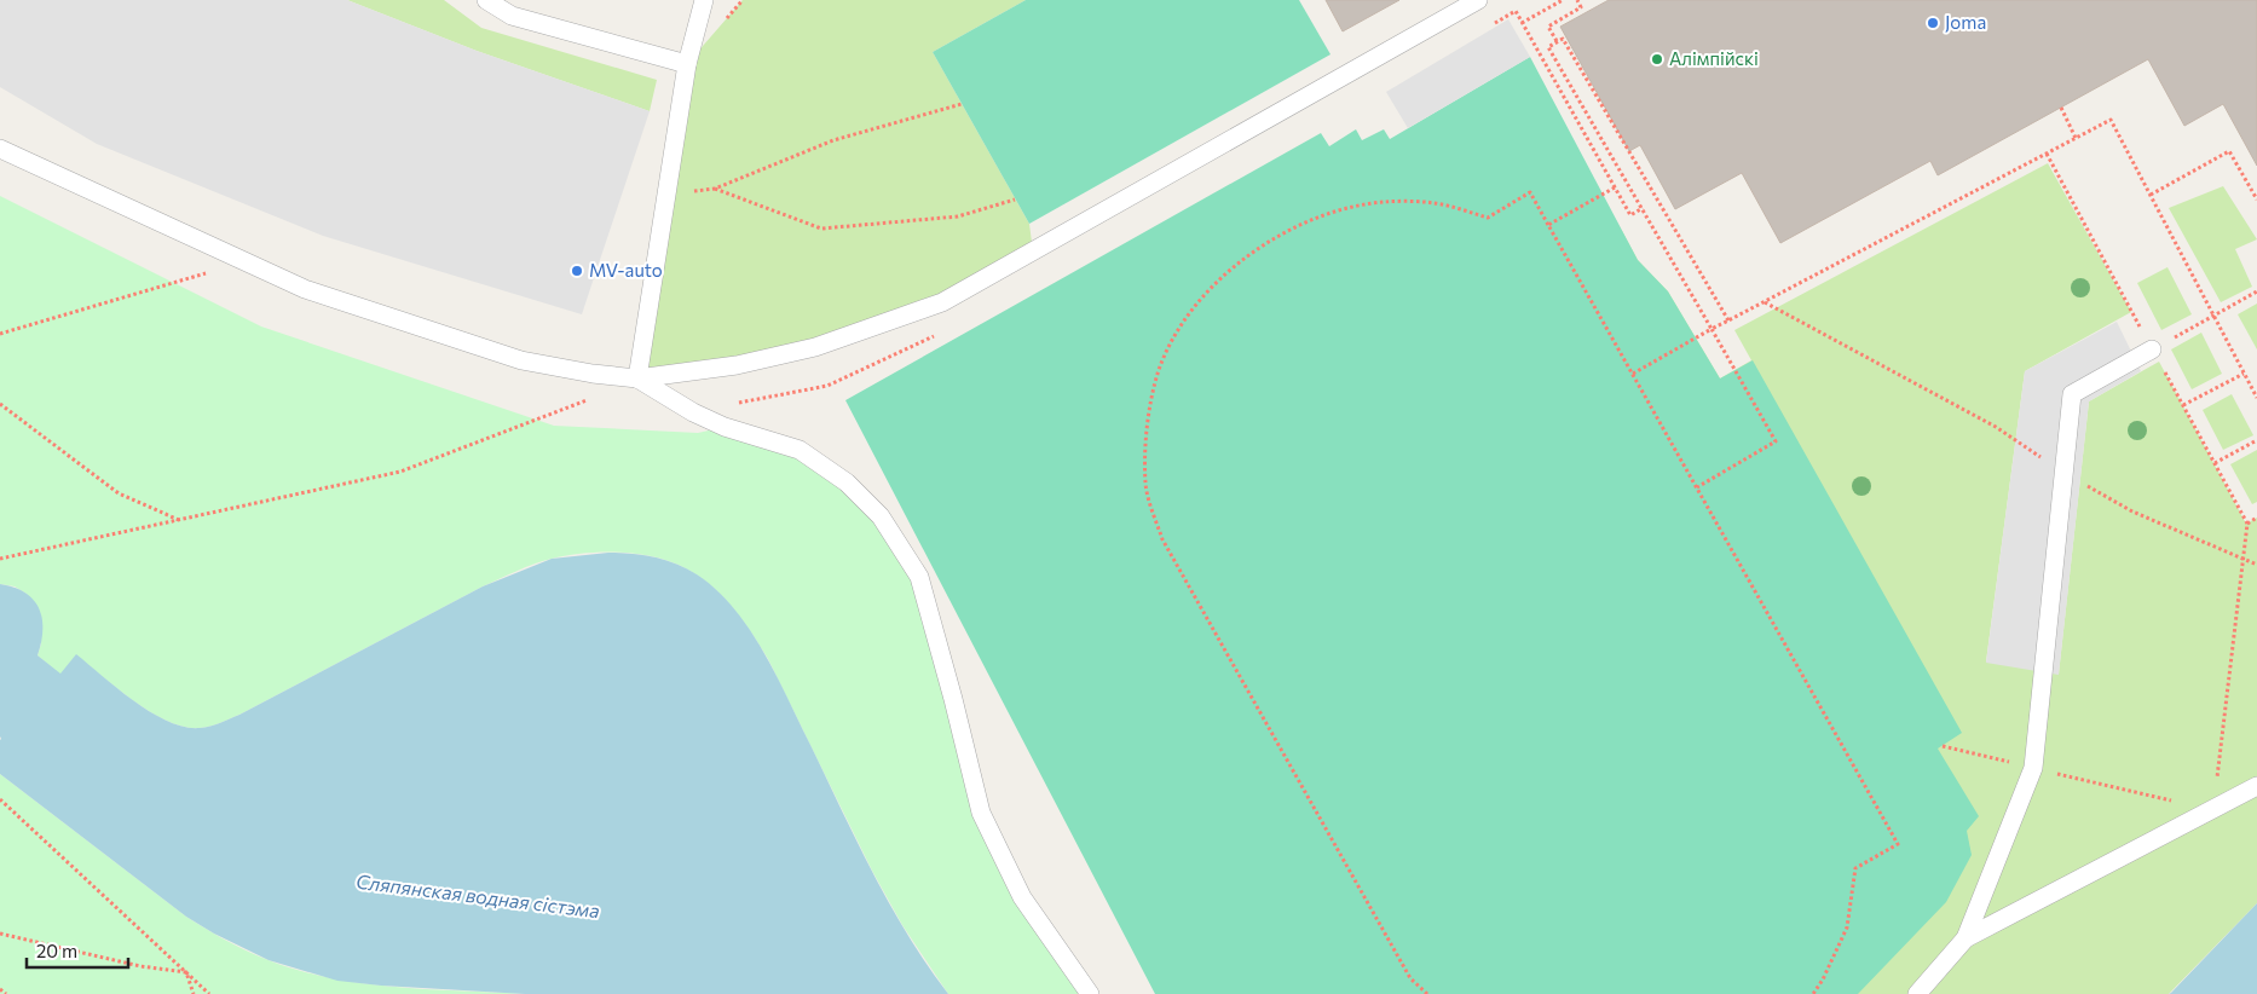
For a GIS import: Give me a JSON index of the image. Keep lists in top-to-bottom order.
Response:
{
  "water": ["Сляпянская водная сістэма"],
  "places": ["Joma", "Алімпійскі", "MV-auto"],
  "scale_bar": "20 m"
}
